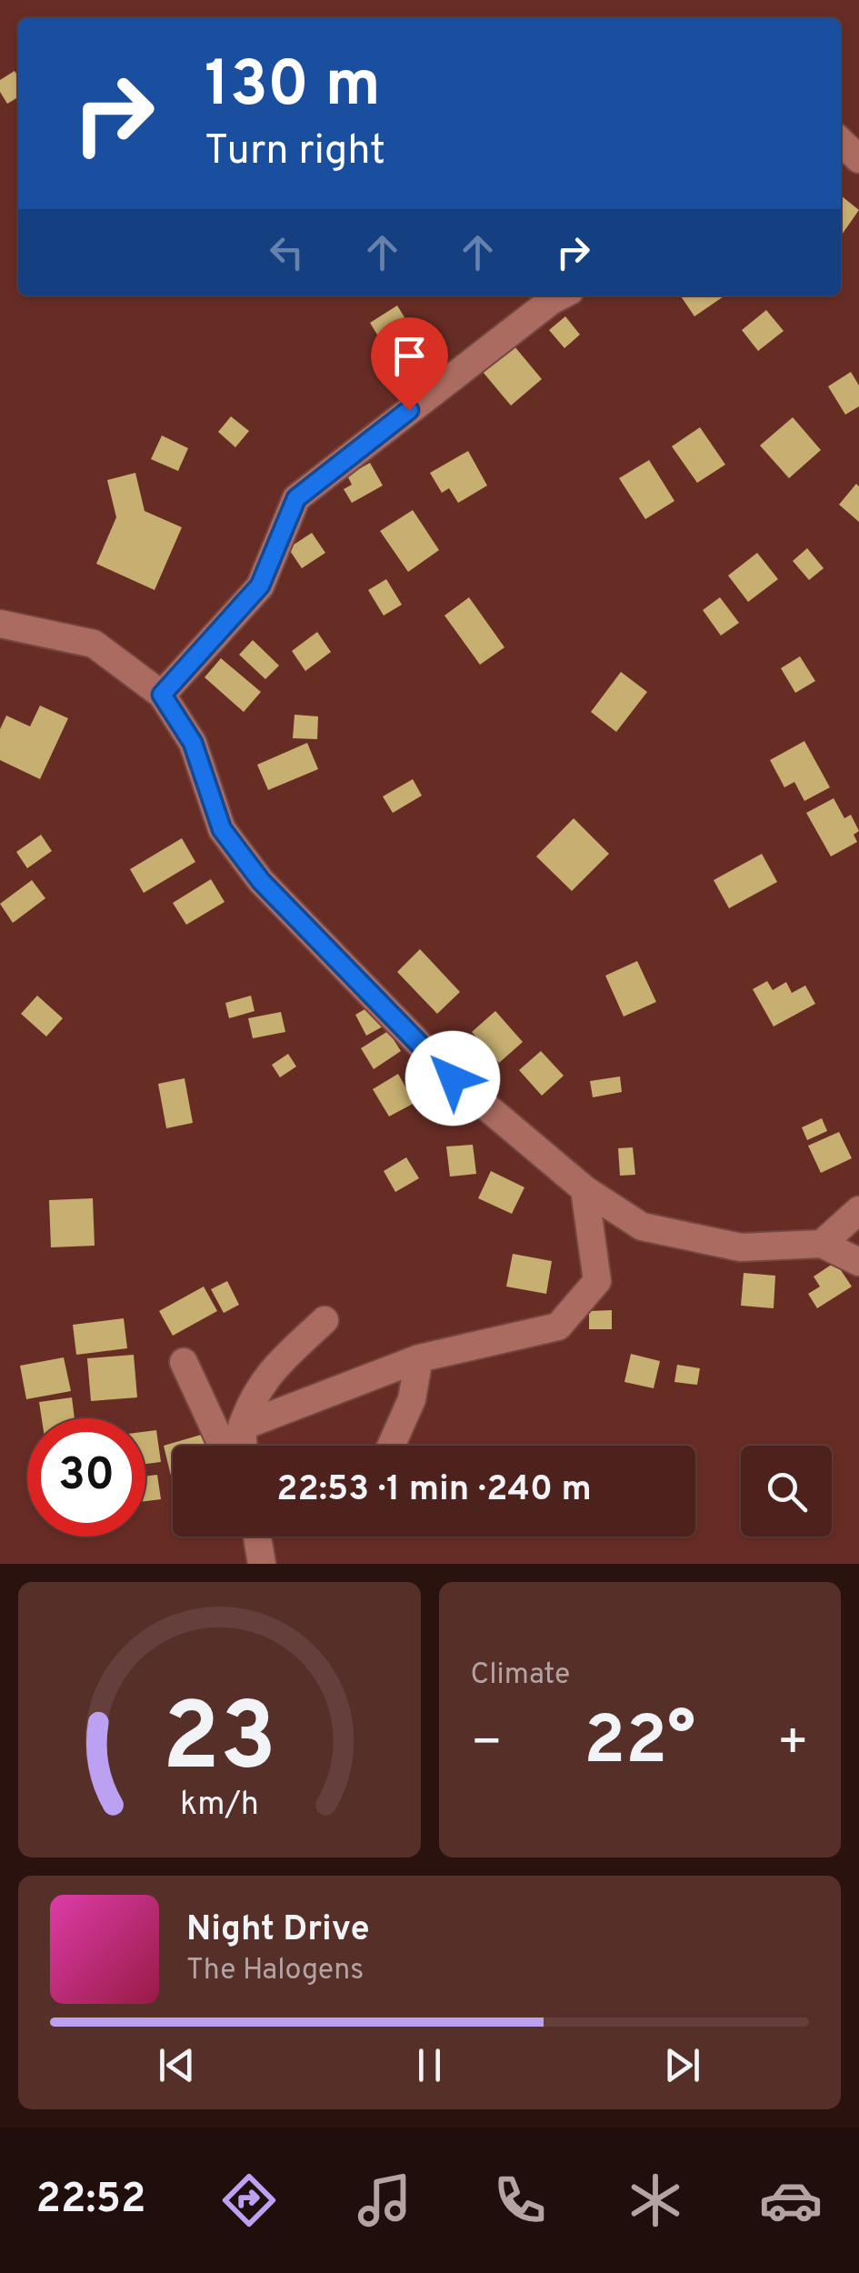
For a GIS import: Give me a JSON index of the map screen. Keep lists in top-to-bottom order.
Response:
{
  "page": {
    "turn": ["130 m", "Turn right"],
    "limit": "30",
    "trip": "22:53 · 1 min · 240 m",
    "tile": "Climate",
    "heat": ["−", "22°", "+"],
    "song": ["Night Drive", "The Halogens"],
    "tabs": "22:52",
    "gauge": ["23", "km/h"]
  }
}
